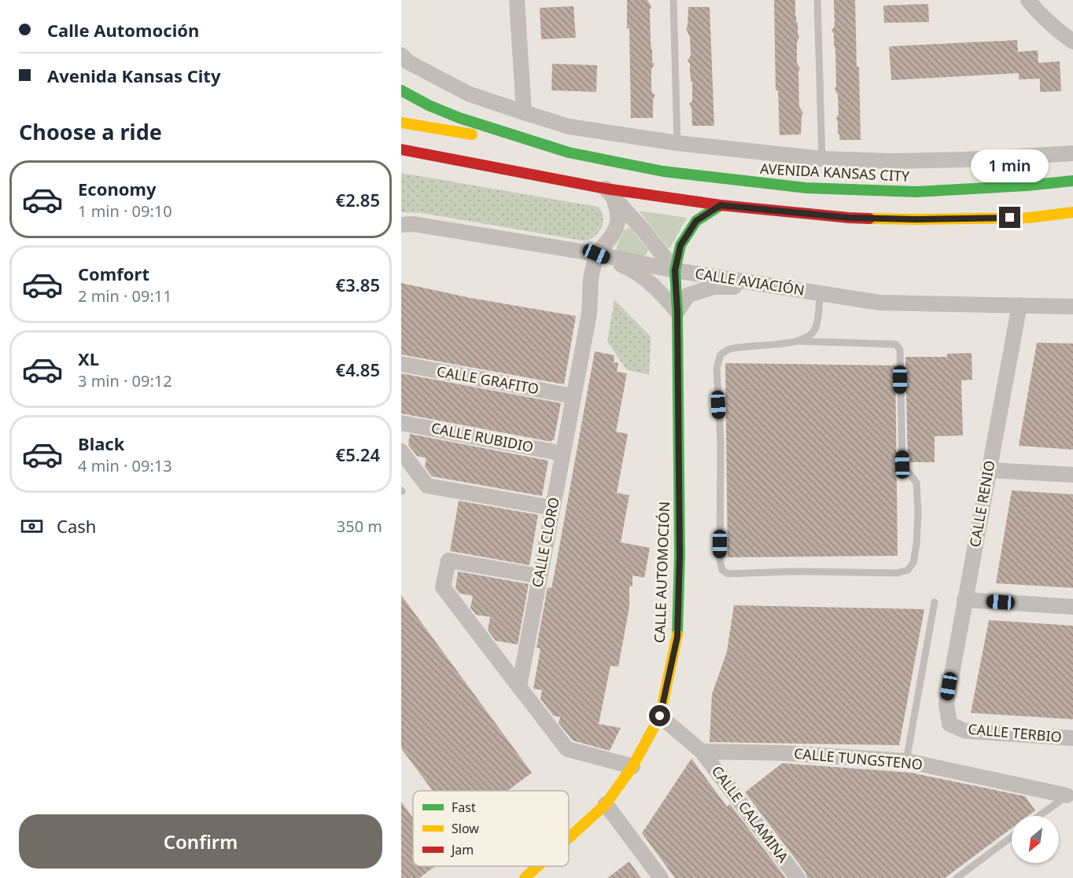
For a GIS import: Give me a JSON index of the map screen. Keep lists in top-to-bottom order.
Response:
{
  "streets": {
    "main road": ["AVENIDA KANSAS CITY", "CALLE AUTOMOCIÓN"],
    "street": [
      "CALLE AVIACIÓN",
      "CALLE GRAFITO",
      "CALLE RUBIDIO",
      "CALLE RENIO",
      "CALLE CLORO",
      "CALLE TERBIO",
      "CALLE TUNGSTENO",
      "CALLE CALAMINA"
    ]
  },
  "crossings": [
    ["CALLE AVIACIÓN", "CALLE RENIO"],
    ["CALLE AVIACIÓN", "CALLE CLORO"],
    ["CALLE AVIACIÓN", "CALLE AUTOMOCIÓN"],
    ["CALLE GRAFITO", "CALLE CLORO"],
    ["CALLE RUBIDIO", "CALLE CLORO"],
    ["CALLE RENIO", "CALLE TERBIO"],
    ["CALLE TUNGSTENO", "CALLE CALAMINA"]
  ],
  "legend": ["Fast", "Slow", "Jam"],
  "north": "bottom left",
  "page": {
    "banner": ["Calle Automoción", "Avenida Kansas City"],
    "heading": "Choose a ride",
    "bubble": "1 min",
    "list": [
      {
        "name": "Economy",
        "note": "1 min · 09:10",
        "value": "€2.85"
      },
      {
        "name": "Comfort",
        "note": "2 min · 09:11",
        "value": "€3.85"
      },
      {
        "name": "XL",
        "note": "3 min · 09:12",
        "value": "€4.85"
      },
      {
        "name": "Black",
        "note": "4 min · 09:13",
        "value": "€5.24"
      }
    ],
    "pay": ["Cash", "350 m"],
    "buttons": "Confirm"
  }
}
